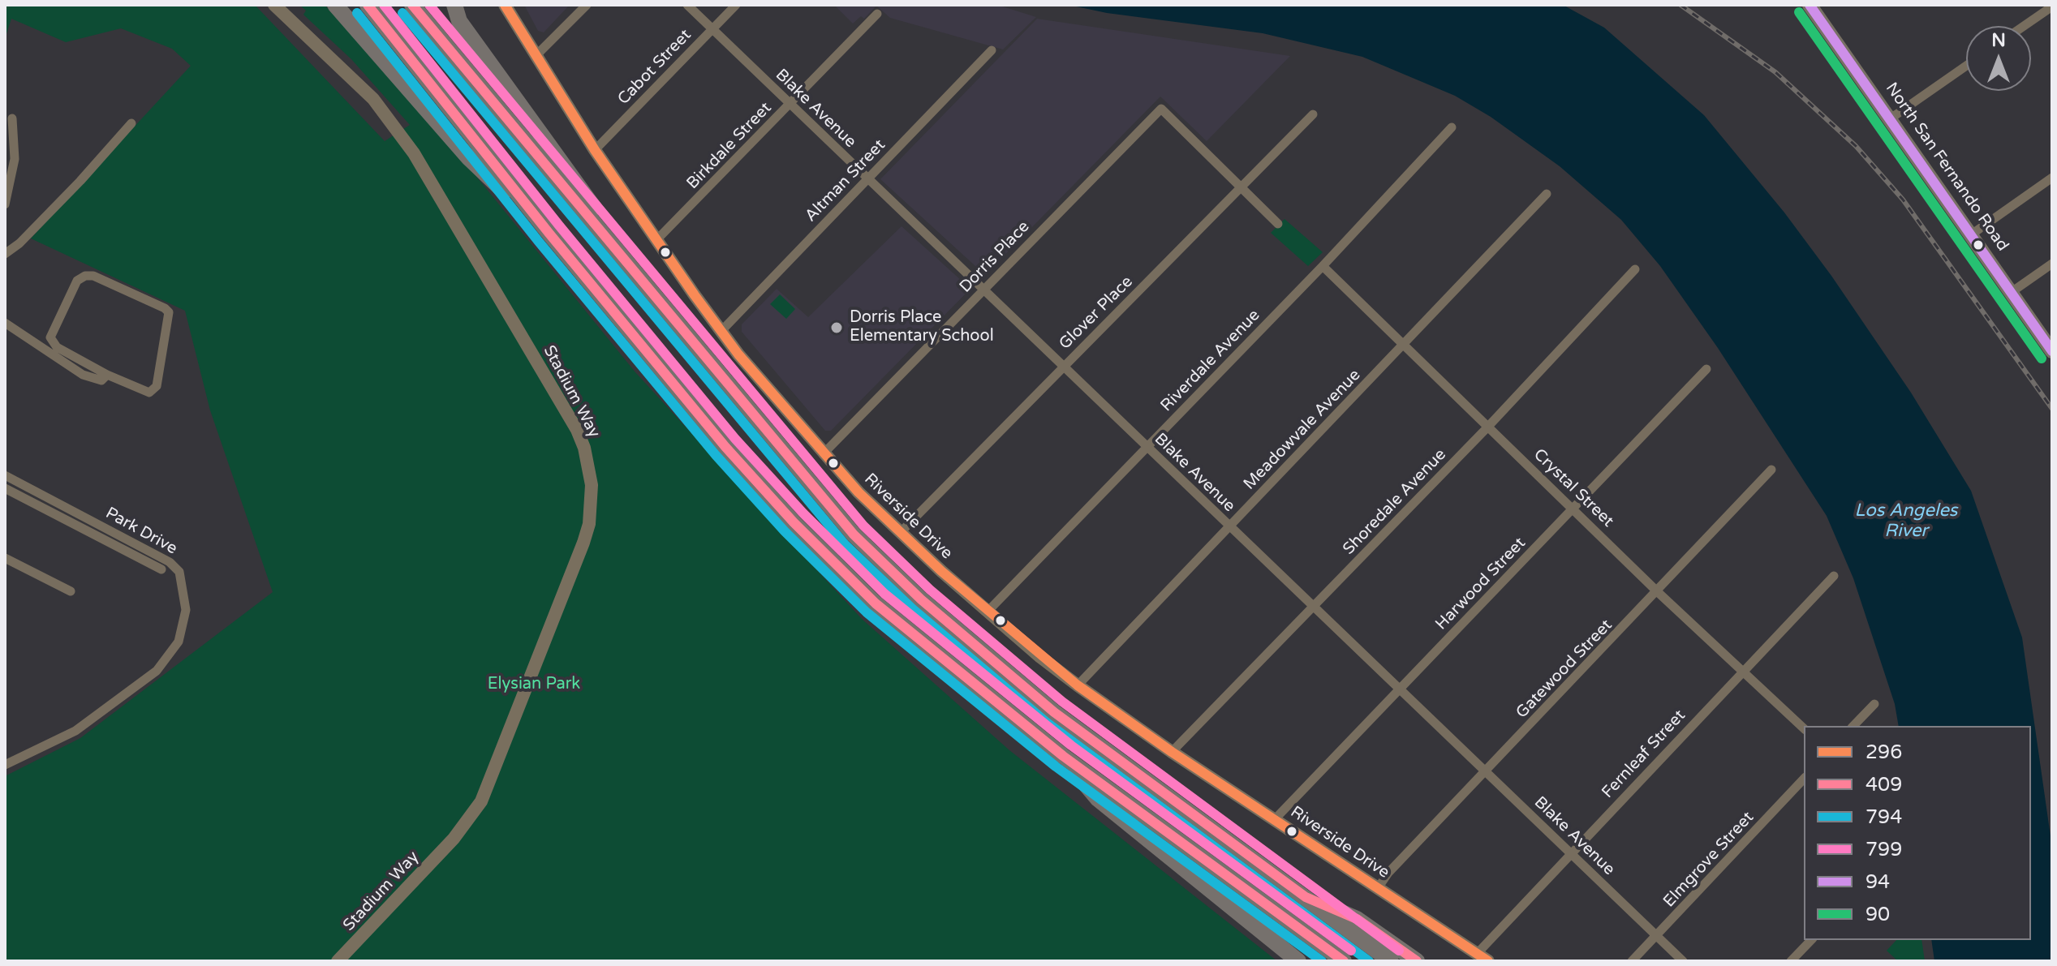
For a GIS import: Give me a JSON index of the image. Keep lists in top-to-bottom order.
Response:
{
  "streets": {
    "main road": ["North San Fernando Road", "Stadium Way", "Riverside Drive"],
    "street": [
      "Cabot Street",
      "Blake Avenue",
      "Birkdale Street",
      "Altman Street",
      "Dorris Place",
      "Glover Place",
      "Riverdale Avenue",
      "Meadowvale Avenue",
      "Crystal Street",
      "Shoredale Avenue",
      "Park Drive",
      "Harwood Street",
      "Gatewood Street",
      "Fernleaf Street",
      "Elmgrove Street"
    ]
  },
  "crossings": [
    ["Cabot Street", "Blake Avenue"],
    ["Cabot Street", "Riverside Drive"],
    ["Blake Avenue", "Birkdale Street"],
    ["Blake Avenue", "Altman Street"],
    ["Blake Avenue", "Dorris Place"],
    ["Blake Avenue", "Glover Place"],
    ["Blake Avenue", "Riverdale Avenue"],
    ["Blake Avenue", "Meadowvale Avenue"],
    ["Blake Avenue", "Shoredale Avenue"],
    ["Blake Avenue", "Harwood Street"],
    ["Blake Avenue", "Gatewood Street"],
    ["Blake Avenue", "Fernleaf Street"],
    ["Blake Avenue", "Elmgrove Street"],
    ["Birkdale Street", "Riverside Drive"],
    ["Altman Street", "Riverside Drive"],
    ["Dorris Place", "Glover Place"],
    ["Dorris Place", "Riverside Drive"],
    ["Glover Place", "Riverside Drive"],
    ["Riverdale Avenue", "Crystal Street"],
    ["Riverdale Avenue", "Riverside Drive"],
    ["Meadowvale Avenue", "Crystal Street"],
    ["Meadowvale Avenue", "Riverside Drive"],
    ["Crystal Street", "Shoredale Avenue"],
    ["Crystal Street", "Harwood Street"],
    ["Crystal Street", "Gatewood Street"],
    ["Crystal Street", "Fernleaf Street"],
    ["Shoredale Avenue", "Riverside Drive"],
    ["Riverside Drive", "Harwood Street"],
    ["Riverside Drive", "Gatewood Street"],
    ["Riverside Drive", "Fernleaf Street"]
  ],
  "water": ["Los Angeles River"],
  "parks": ["Elysian Park"],
  "places": ["Dorris Place Elementary School"],
  "lines": [
    "transit line 296",
    "transit line 409",
    "transit line 799",
    "transit line 94",
    "transit line 90",
    "transit line 794"
  ],
  "legend": [
    "296",
    "409",
    "794",
    "799",
    "94",
    "90"
  ],
  "north": "top"
}
